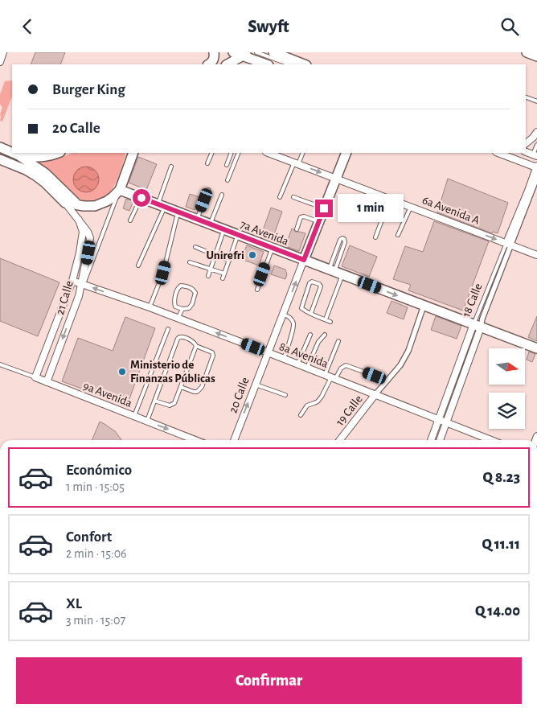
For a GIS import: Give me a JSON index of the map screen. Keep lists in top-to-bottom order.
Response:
{
  "streets": {
    "main road": ["7a Avenida", "21 Calle", "20 Calle"],
    "street": [
      "6a Avenida A",
      "18 Calle",
      "8a Avenida",
      "9a Avenida",
      "19 Calle"
    ]
  },
  "crossings": [
    ["6a Avenida A", "18 Calle"],
    ["6a Avenida A", "20 Calle"],
    ["7a Avenida", "21 Calle"],
    ["7a Avenida", "18 Calle"],
    ["7a Avenida", "20 Calle"],
    ["7a Avenida", "19 Calle"],
    ["21 Calle", "8a Avenida"],
    ["21 Calle", "9a Avenida"],
    ["18 Calle", "8a Avenida"],
    ["8a Avenida", "20 Calle"],
    ["8a Avenida", "19 Calle"]
  ],
  "one_way": ["6a Avenida A", "8a Avenida", "20 Calle"],
  "places": ["Unirefri", "Ministerio de Finanzas Públicas"],
  "north": "right",
  "page": {
    "header": "Swyft",
    "banner": ["Burger King", "20 Calle"],
    "bubble": "1 min",
    "list": [
      {
        "name": "Económico",
        "note": "1 min · 15:05",
        "value": "Q 8.23"
      },
      {
        "name": "Confort",
        "note": "2 min · 15:06",
        "value": "Q 11.11"
      },
      {
        "name": "XL",
        "note": "3 min · 15:07",
        "value": "Q 14.00"
      }
    ],
    "buttons": "Confirmar"
  }
}
